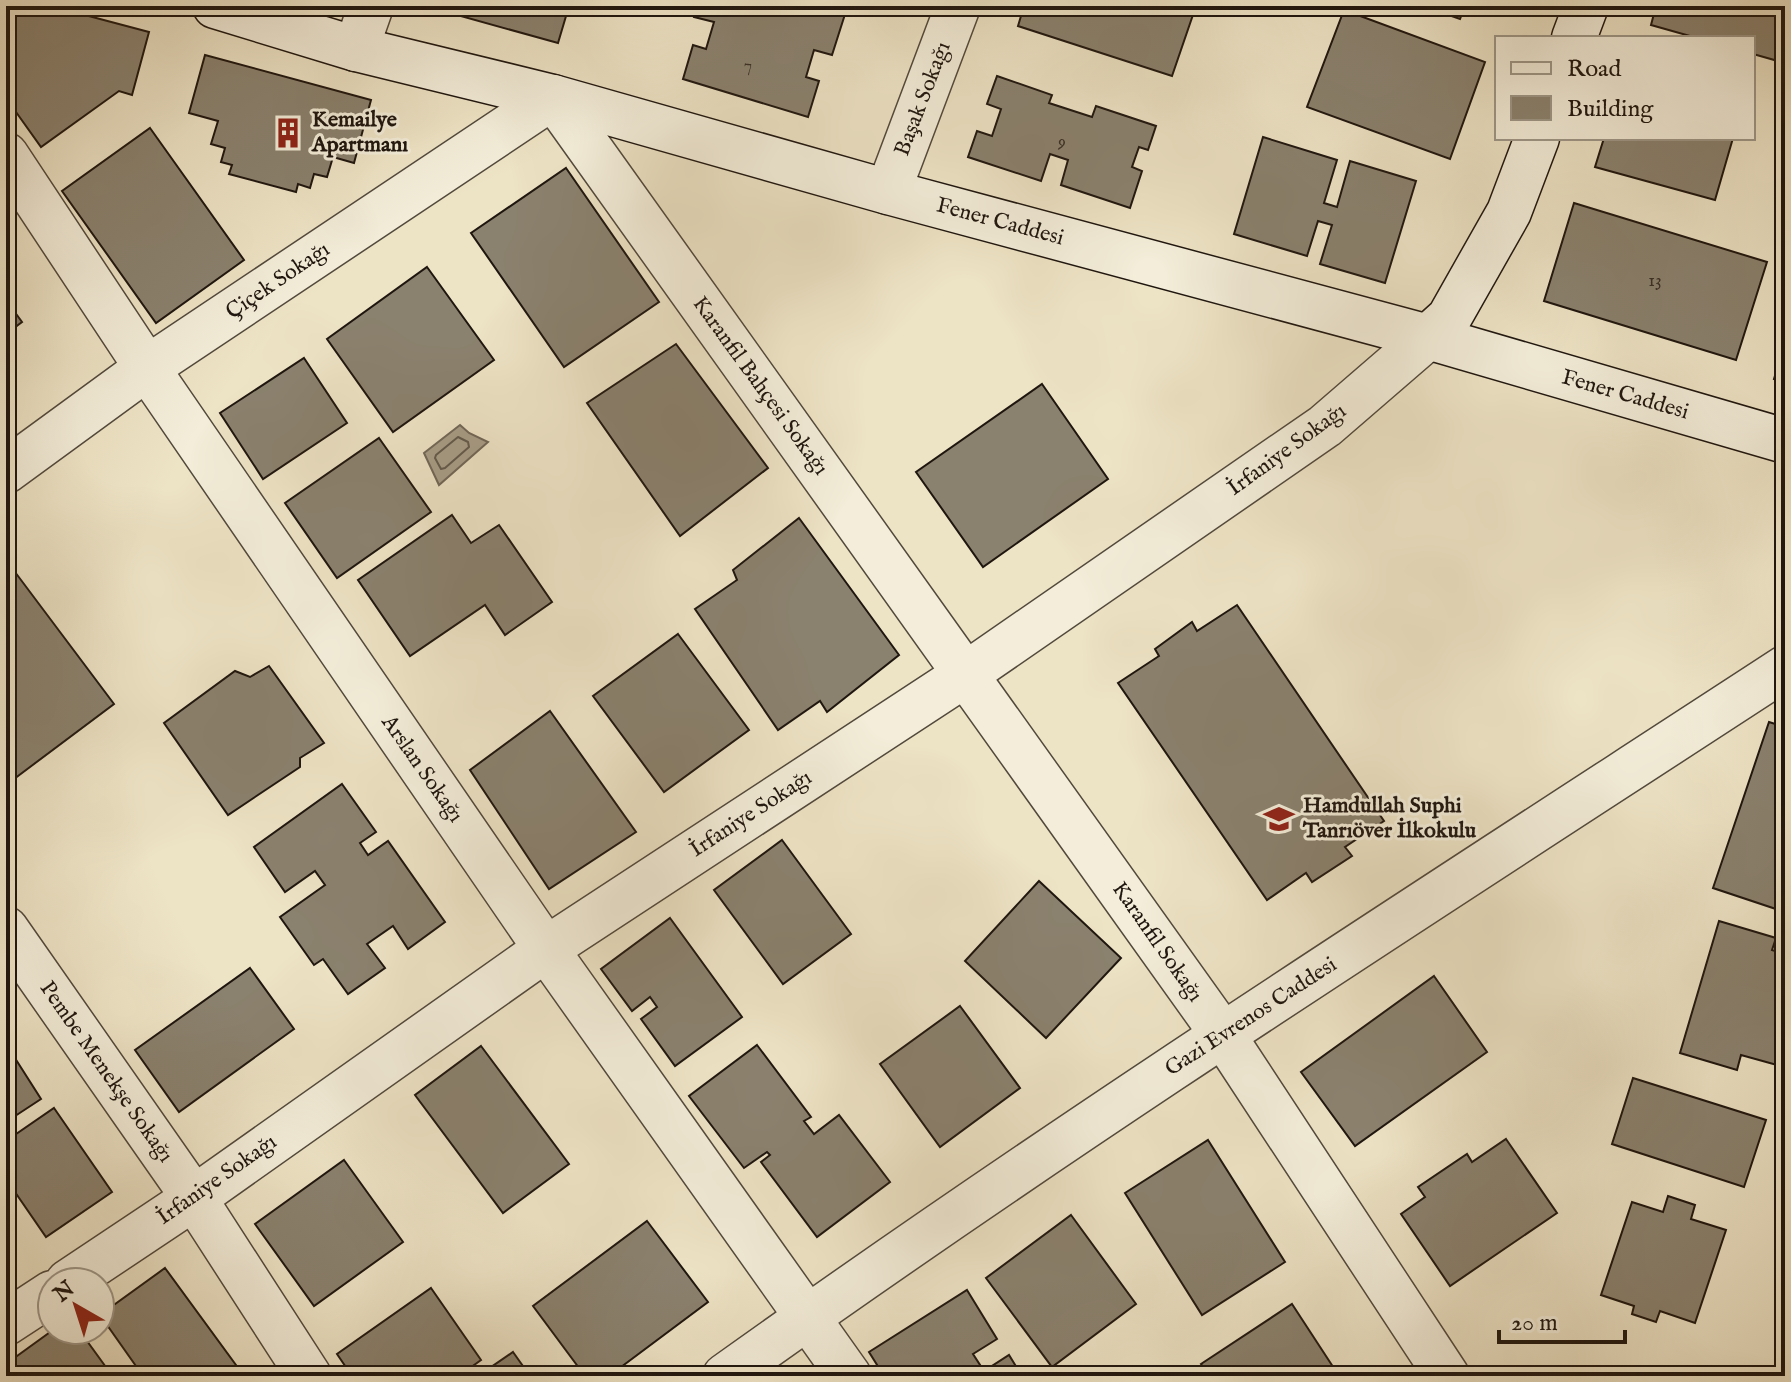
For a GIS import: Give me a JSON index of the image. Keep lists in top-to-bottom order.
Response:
{
  "streets": {
    "street": [
      "Başak Sokağı",
      "Fener Caddesi",
      "Çiçek Sokağı",
      "Karanfil Bahçesi Sokağı",
      "İrfaniye Sokağı",
      "Arslan Sokağı",
      "Karanfil Sokağı",
      "Gazi Evrenos Caddesi",
      "Pembe Menekşe Sokağı"
    ]
  },
  "crossings": [
    ["Başak Sokağı", "Fener Caddesi"],
    ["Fener Caddesi", "Çiçek Sokağı"],
    ["Fener Caddesi", "Karanfil Bahçesi Sokağı"],
    ["Fener Caddesi", "İrfaniye Sokağı"],
    ["Çiçek Sokağı", "Karanfil Bahçesi Sokağı"],
    ["Çiçek Sokağı", "Arslan Sokağı"],
    ["Karanfil Bahçesi Sokağı", "İrfaniye Sokağı"],
    ["Karanfil Bahçesi Sokağı", "Karanfil Sokağı"],
    ["İrfaniye Sokağı", "Arslan Sokağı"],
    ["İrfaniye Sokağı", "Karanfil Sokağı"],
    ["İrfaniye Sokağı", "Pembe Menekşe Sokağı"],
    ["Arslan Sokağı", "Gazi Evrenos Caddesi"],
    ["Karanfil Sokağı", "Gazi Evrenos Caddesi"]
  ],
  "places": {
    "building": ["Kemailye Apartmanı"],
    "school or university": ["Hamdullah Suphi Tanrıöver İlkokulu"]
  },
  "house_numbers": ["7", "9", "13"],
  "legend": ["Road", "Building"],
  "scale_bar": "20 m",
  "north": "top left"
}
